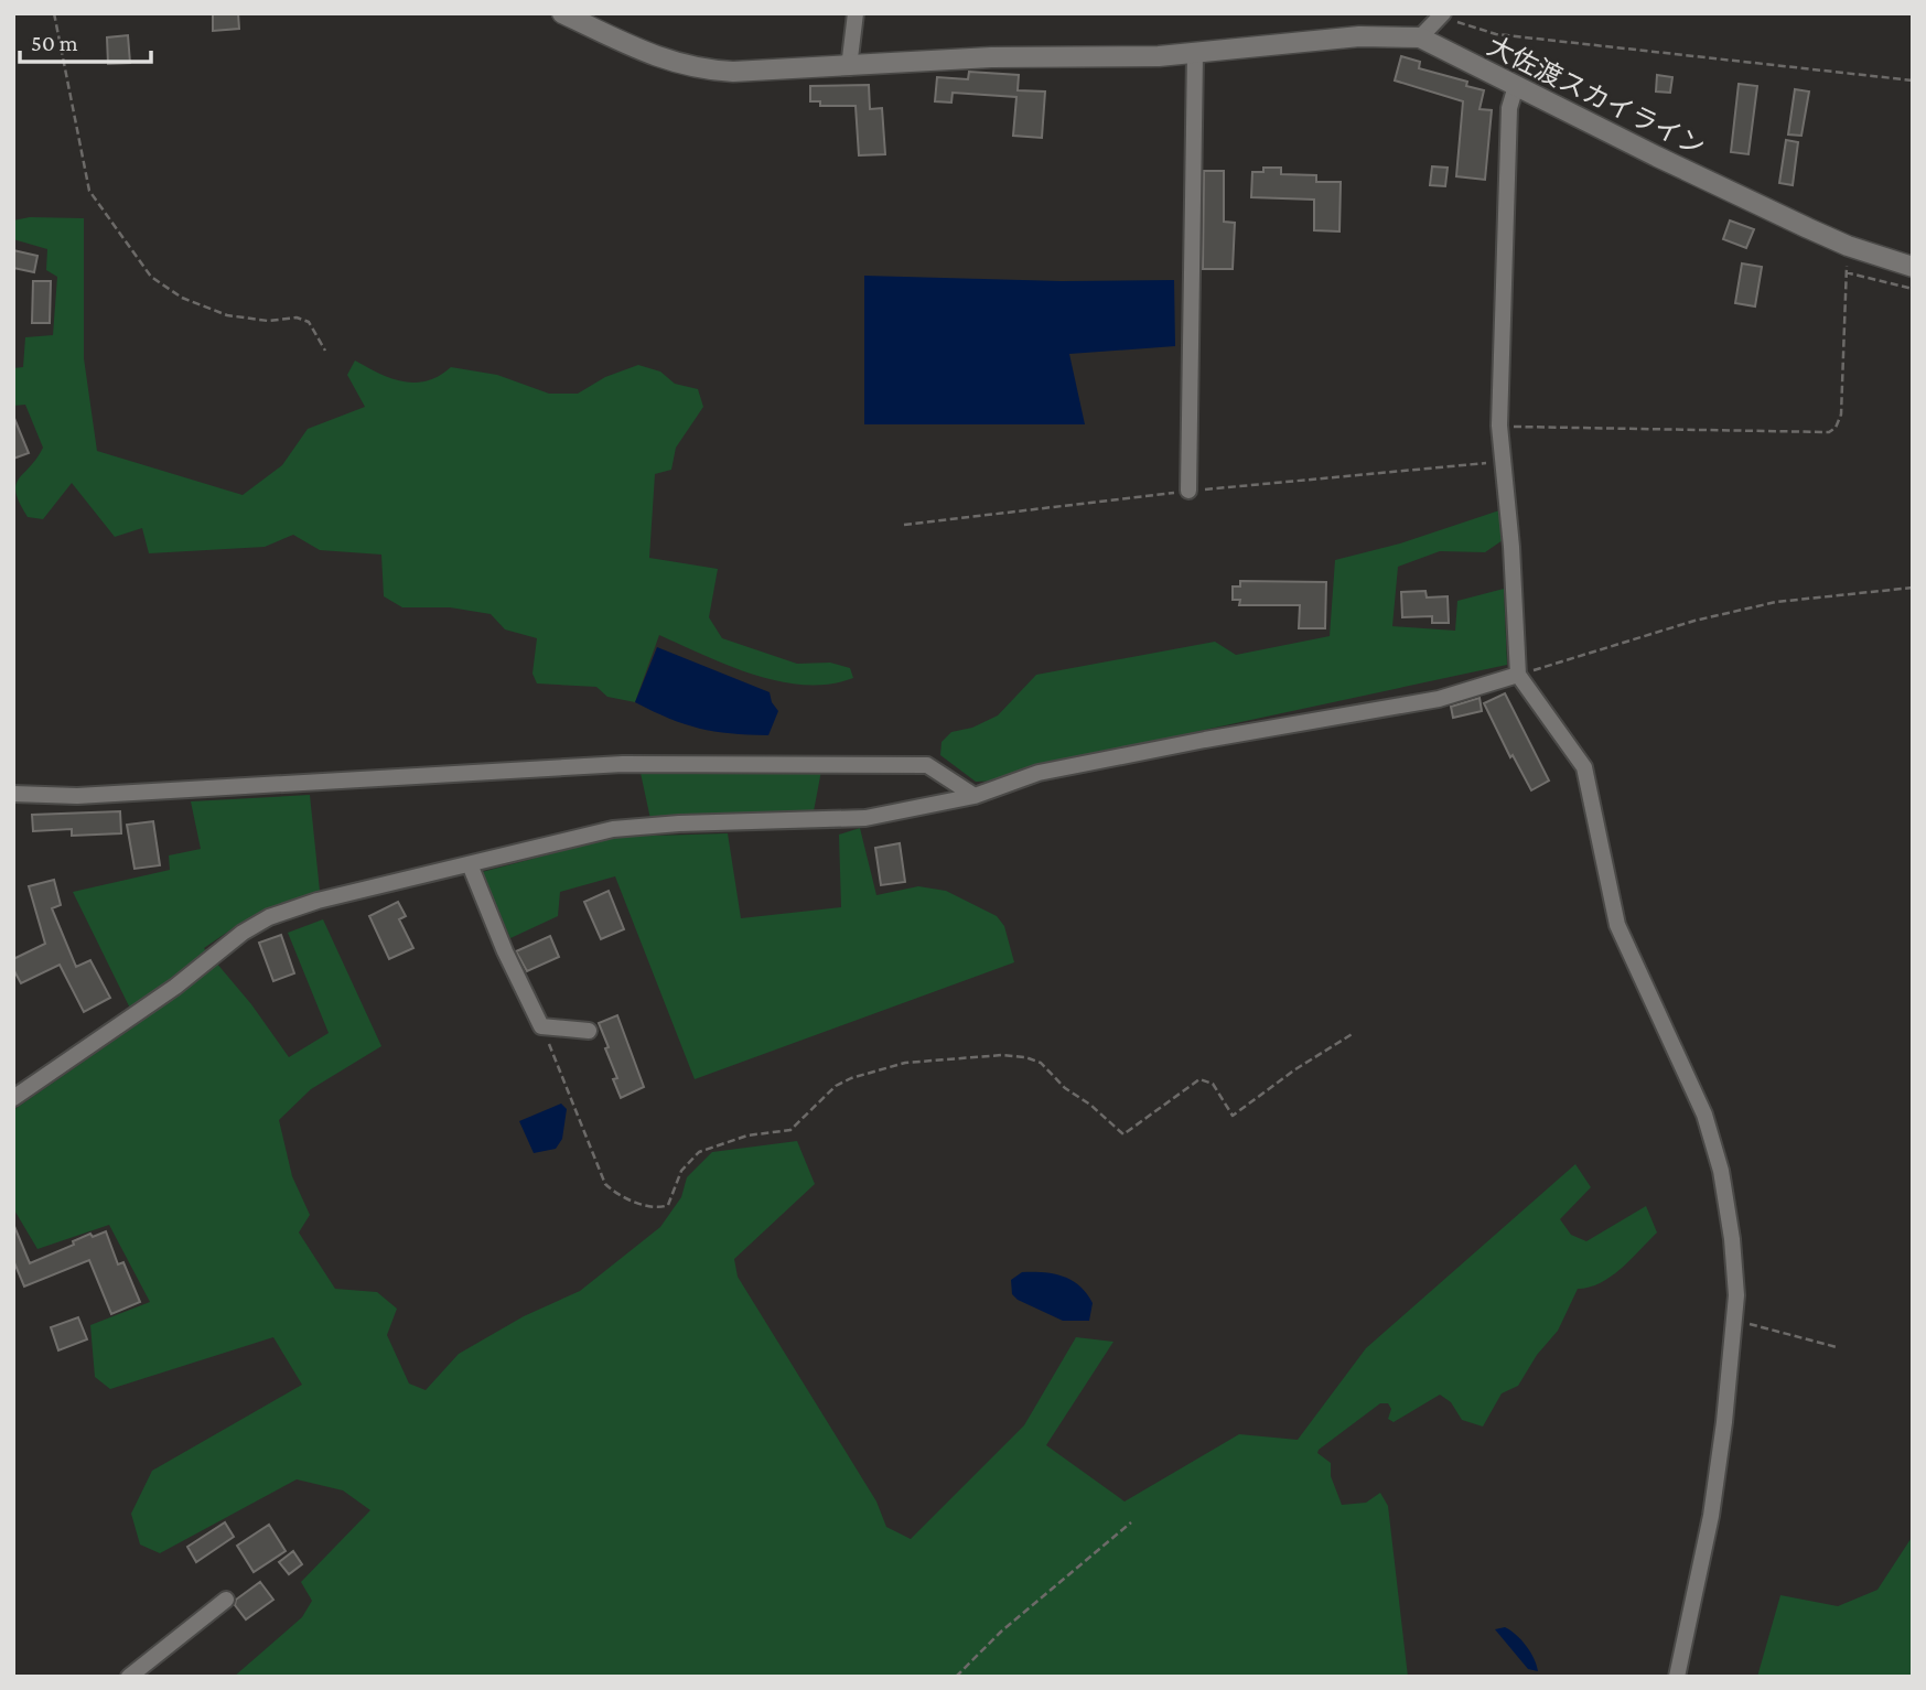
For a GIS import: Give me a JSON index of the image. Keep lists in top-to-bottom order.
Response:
{
  "streets": {
    "street": ["大佐渡スカイライン"]
  },
  "scale_bar": "50 m"
}
